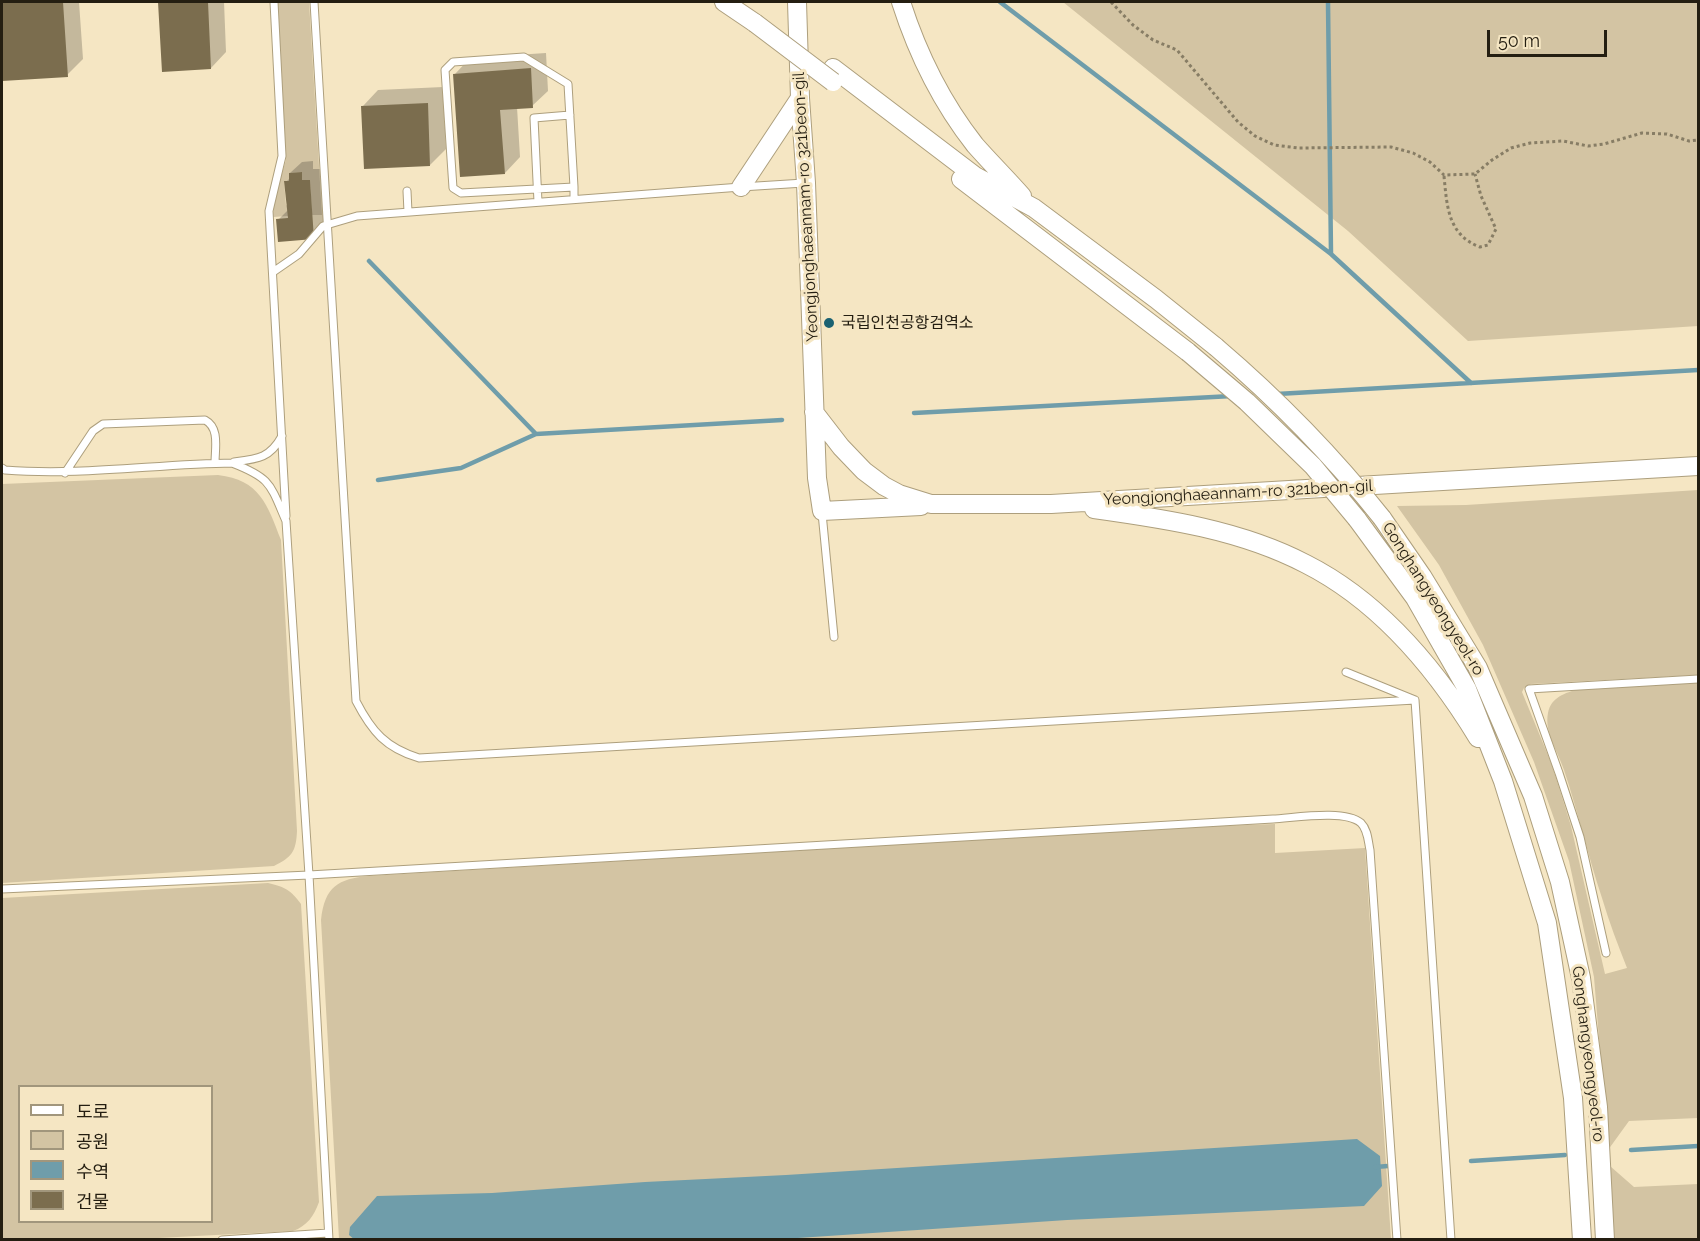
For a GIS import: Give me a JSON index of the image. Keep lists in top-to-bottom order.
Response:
{
  "streets": {
    "street": ["Yeongjonghaeannam-ro 321beon-gil", "Gonghangyeongyeol-ro"]
  },
  "places": ["국립인천공항검역소"],
  "legend": [
    "도로",
    "공원",
    "수역",
    "건물"
  ],
  "scale_bar": "50 m"
}
